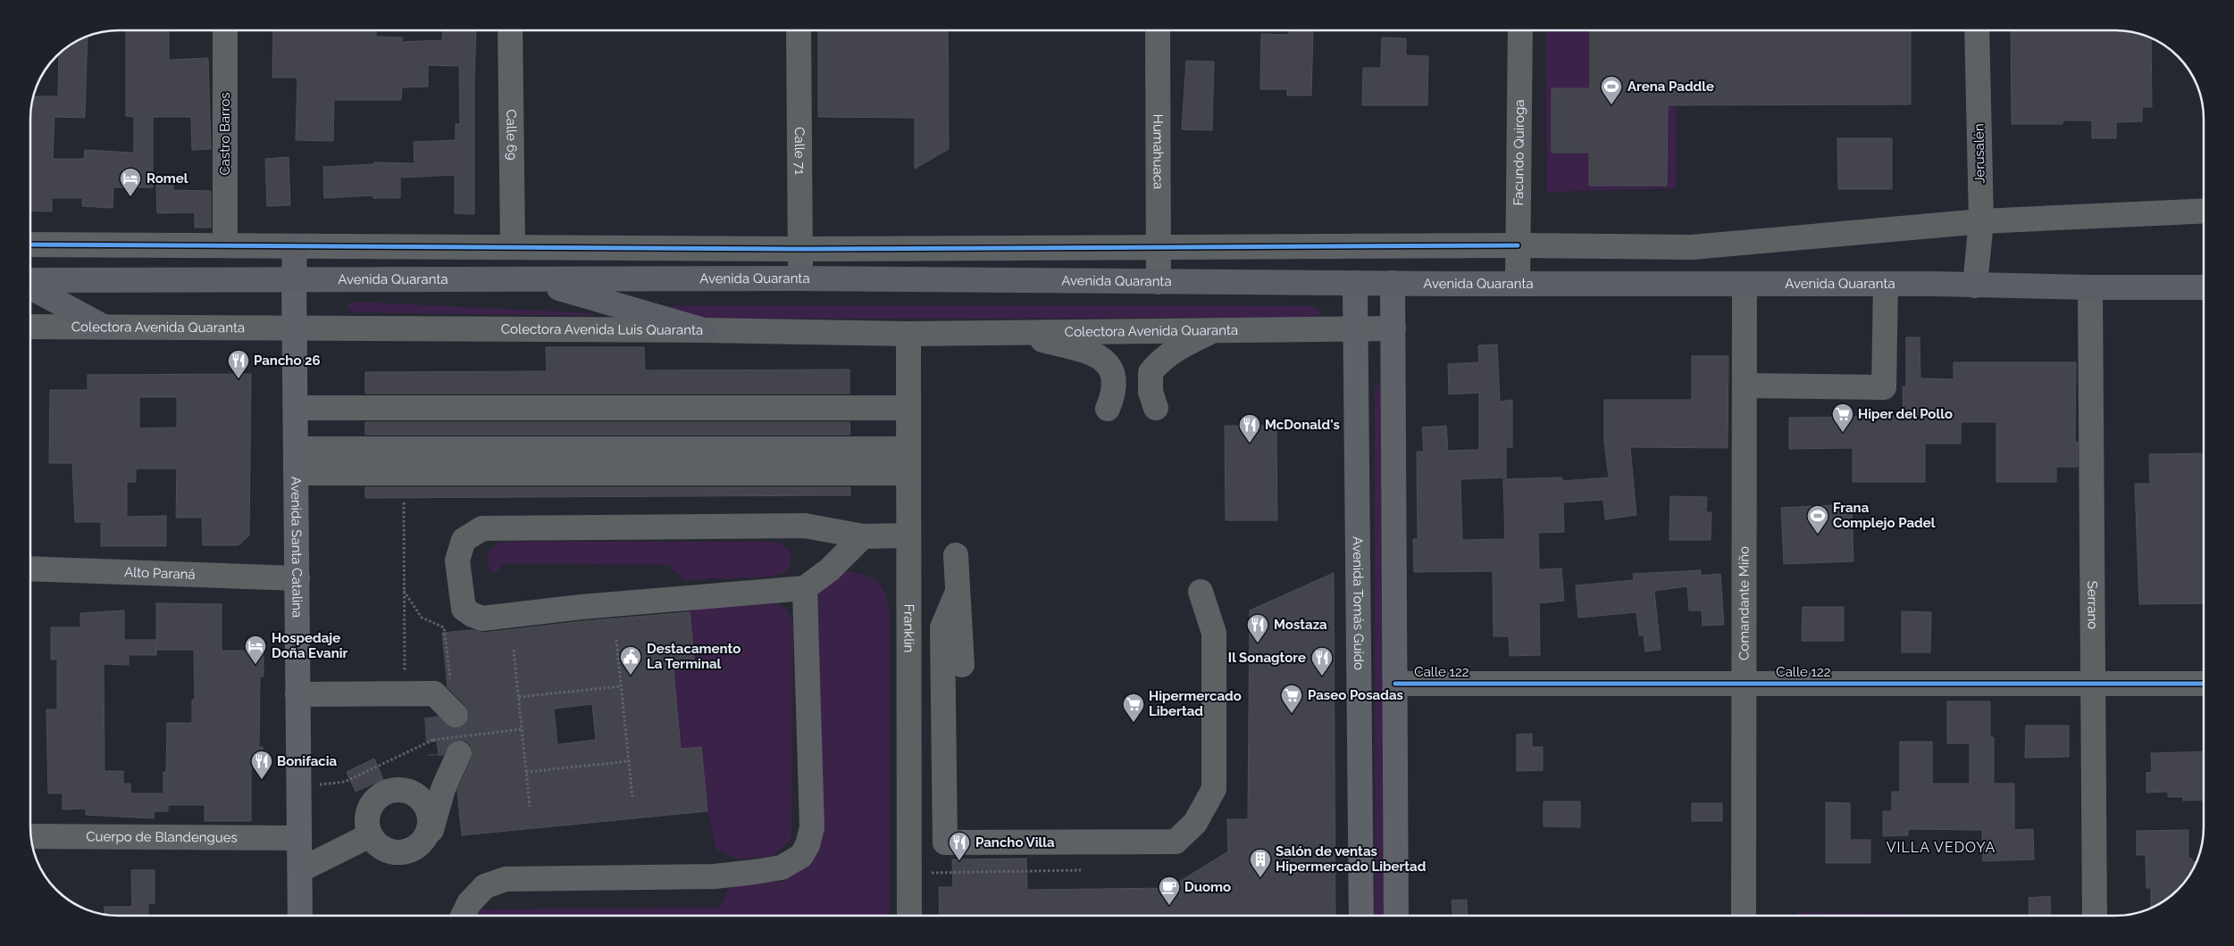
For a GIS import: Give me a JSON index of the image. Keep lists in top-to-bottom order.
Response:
{
  "streets": {
    "highway": ["Avenida Quaranta"],
    "main road": ["Avenida Santa Catalina", "Avenida Tomás Guido"],
    "street": [
      "Castro Barros",
      "Calle 69",
      "Calle 71",
      "Humahuaca",
      "Facundo Quiroga",
      "Jerusalén",
      "Colectora Avenida Quaranta",
      "Colectora Avenida Luis Quaranta",
      "Alto Paraná",
      "Comandante Miño",
      "Serrano",
      "Franklin",
      "Calle 122",
      "Cuerpo de Blandengues"
    ]
  },
  "crossings": [
    ["Calle 71", "Avenida Quaranta"],
    ["Humahuaca", "Avenida Quaranta"],
    ["Facundo Quiroga", "Avenida Quaranta"],
    ["Jerusalén", "Avenida Quaranta"],
    ["Avenida Quaranta", "Avenida Santa Catalina"],
    ["Avenida Quaranta", "Avenida Tomás Guido"],
    ["Avenida Quaranta", "Comandante Miño"],
    ["Avenida Quaranta", "Serrano"],
    ["Colectora Avenida Quaranta", "Colectora Avenida Luis Quaranta"],
    ["Colectora Avenida Quaranta", "Avenida Santa Catalina"],
    ["Colectora Avenida Quaranta", "Avenida Tomás Guido"],
    ["Colectora Avenida Quaranta", "Franklin"],
    ["Colectora Avenida Luis Quaranta", "Avenida Santa Catalina"],
    ["Colectora Avenida Luis Quaranta", "Franklin"],
    ["Avenida Santa Catalina", "Alto Paraná"],
    ["Avenida Santa Catalina", "Cuerpo de Blandengues"],
    ["Comandante Miño", "Calle 122"],
    ["Serrano", "Calle 122"]
  ],
  "districts": ["VILLA VEDOYA"],
  "places": {
    "sports": ["Arena Paddle", "Frana Complejo Padel"],
    "hotel": ["Romel", "Hospedaje Doña Evanir"],
    "restaurant": [
      "Pancho 26",
      "McDonald's",
      "Mostaza",
      "Il Sonagtore",
      "Bonifacia",
      "Pancho Villa"
    ],
    "supermarket": ["Hiper del Pollo", "Paseo Posadas", "Hipermercado Libertad"],
    "public building": ["Destacamento La Terminal"],
    "building": ["Salón de ventas Hipermercado Libertad"],
    "cafe": ["Duomo"]
  }
}
